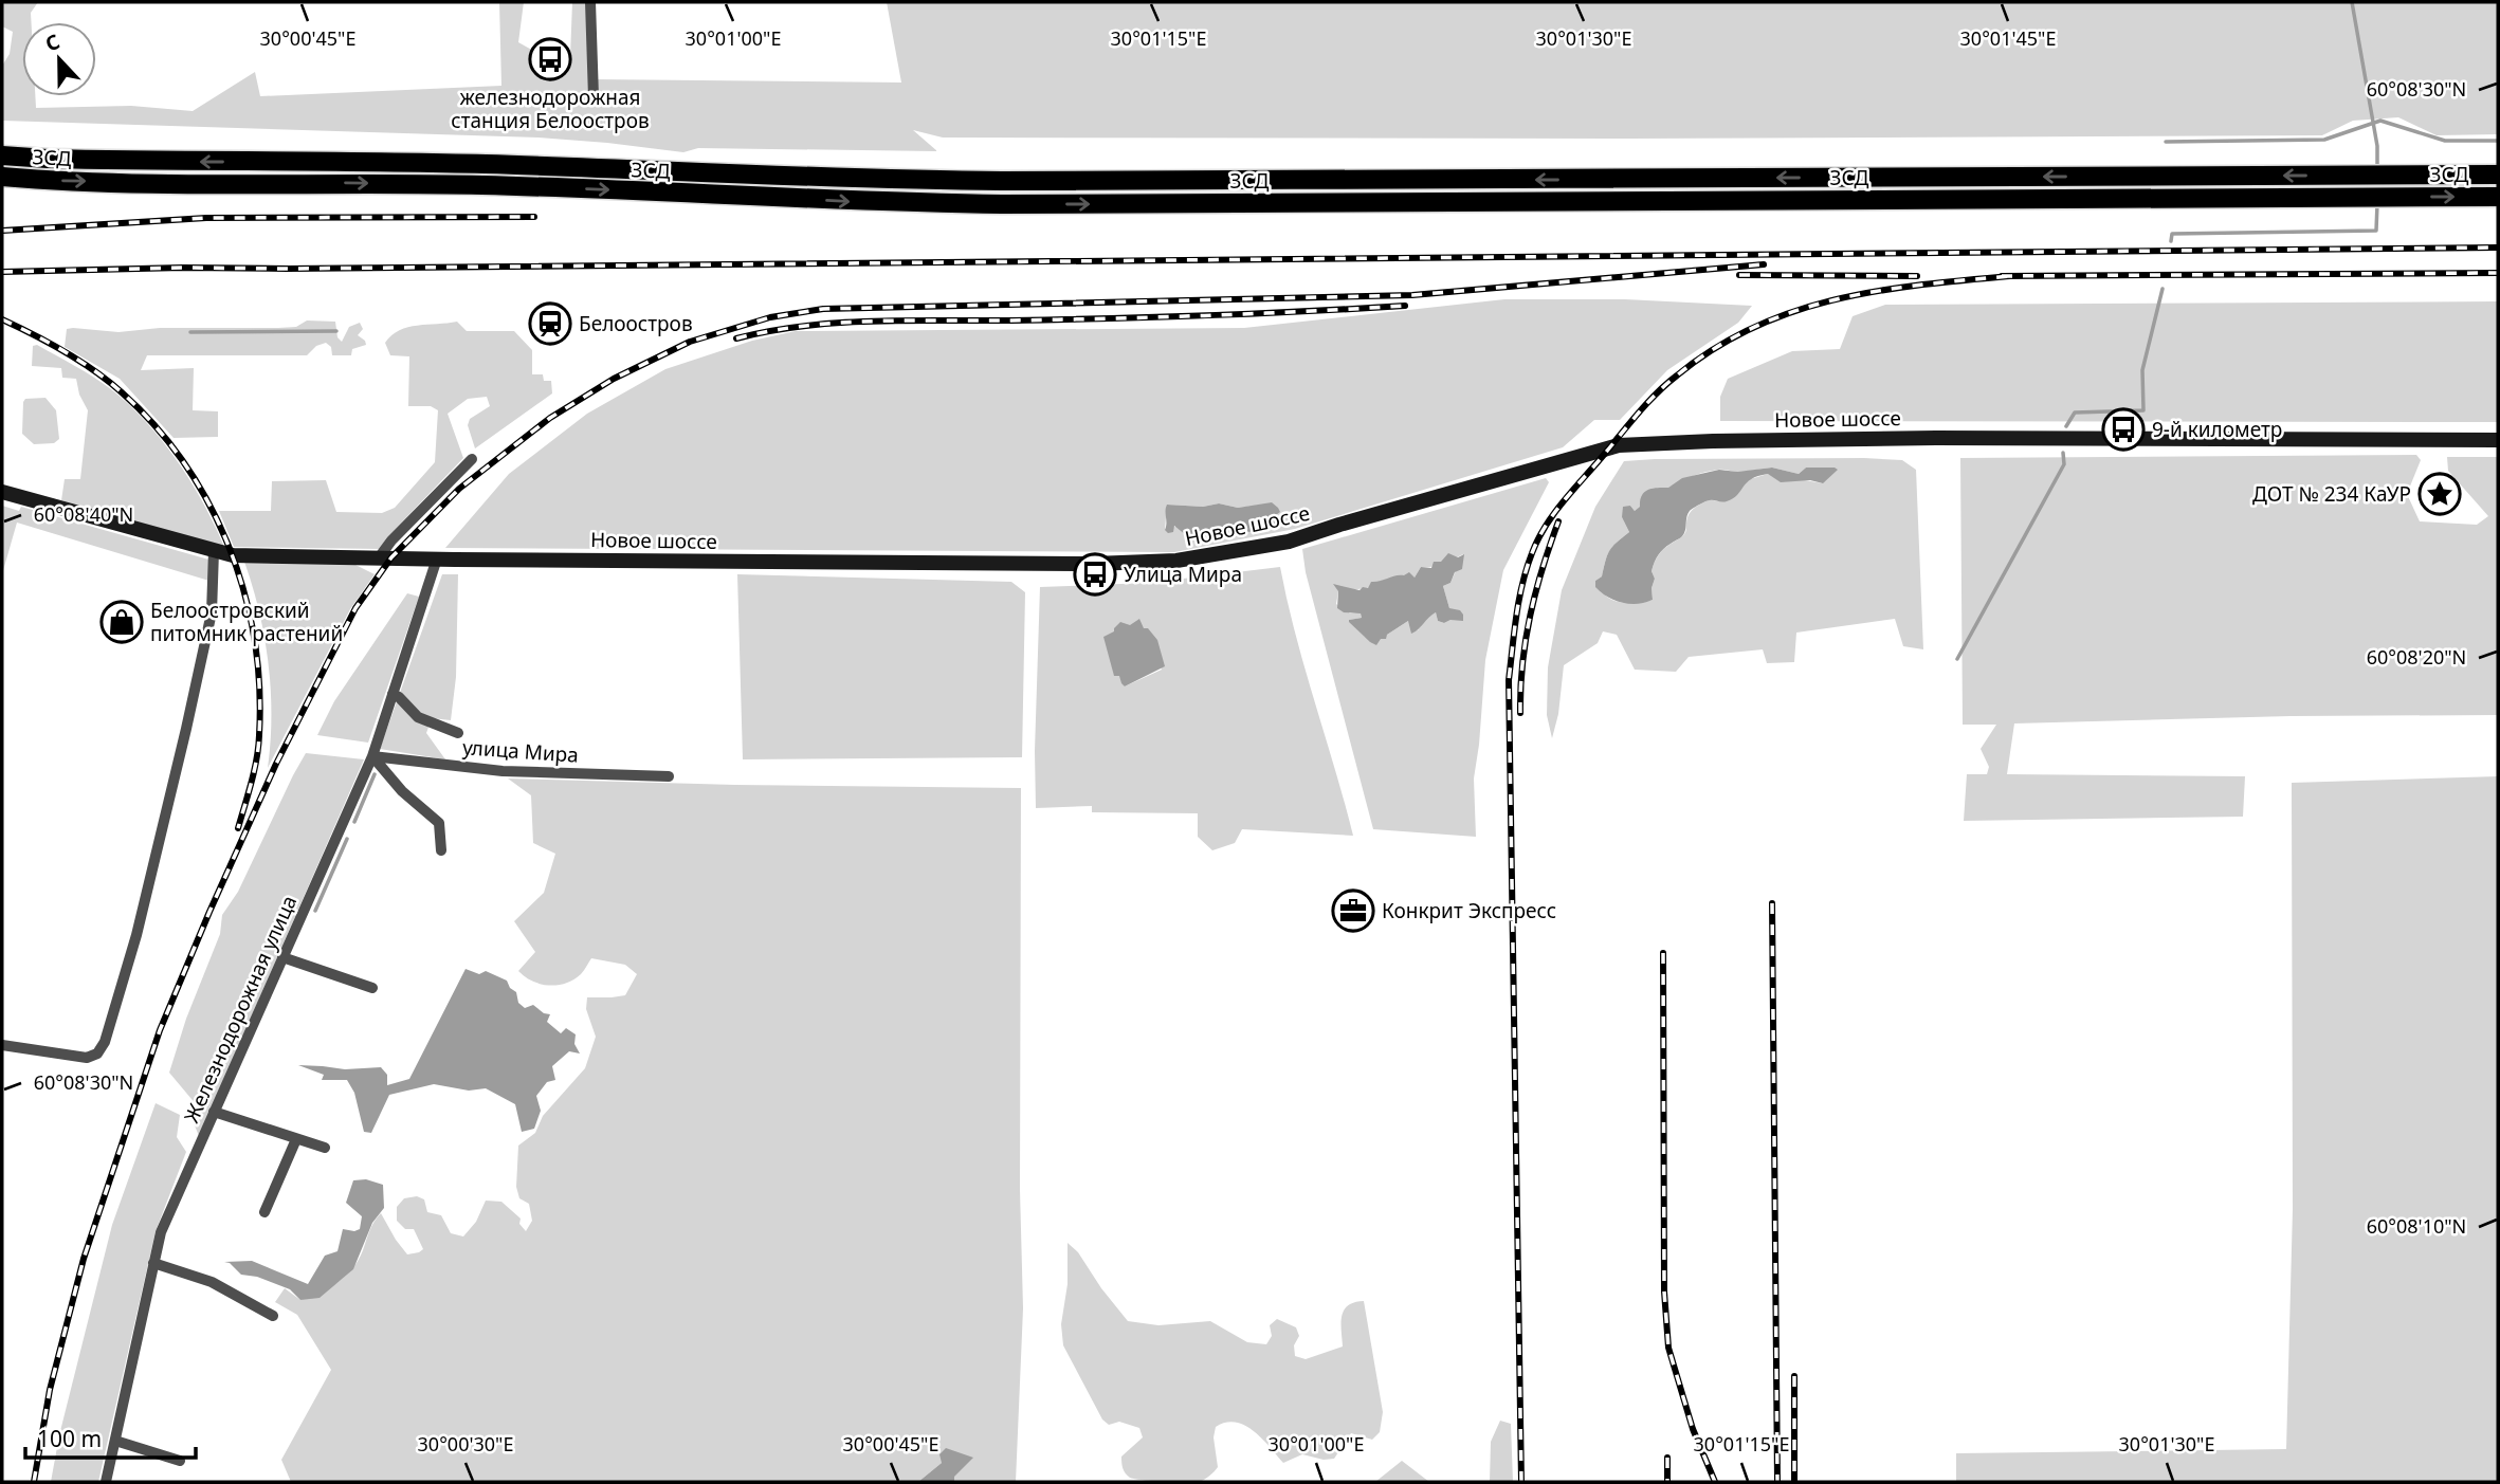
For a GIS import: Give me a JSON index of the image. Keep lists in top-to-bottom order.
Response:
{
  "streets": {
    "highway": ["ЗСД"],
    "main road": ["Новое шоссе"],
    "street": ["улица Мира", "Железнодорожная улица"]
  },
  "crossings": [
    ["Новое шоссе", "Железнодорожная улица"],
    ["улица Мира", "Железнодорожная улица"]
  ],
  "places": {
    "bus stop": ["железнодорожная станция Белоостров", "9-й километр", "Улица Мира"],
    "station": ["Белоостров"],
    "place": ["ДОТ № 234 КаУР"],
    "shop": ["Белоостровский питомник растений"],
    "office": ["Конкрит Экспресс"]
  },
  "scale_bar": "100 m",
  "north": "top",
  "coordinates": [
    "30°00'45\"E",
    "30°01'00\"E",
    "30°01'15\"E",
    "30°01'30\"E",
    "30°01'45\"E",
    "60°08'30\"N",
    "60°08'40\"N",
    "60°08'20\"N",
    "60°08'10\"N",
    "30°00'30\"E"
  ]
}
